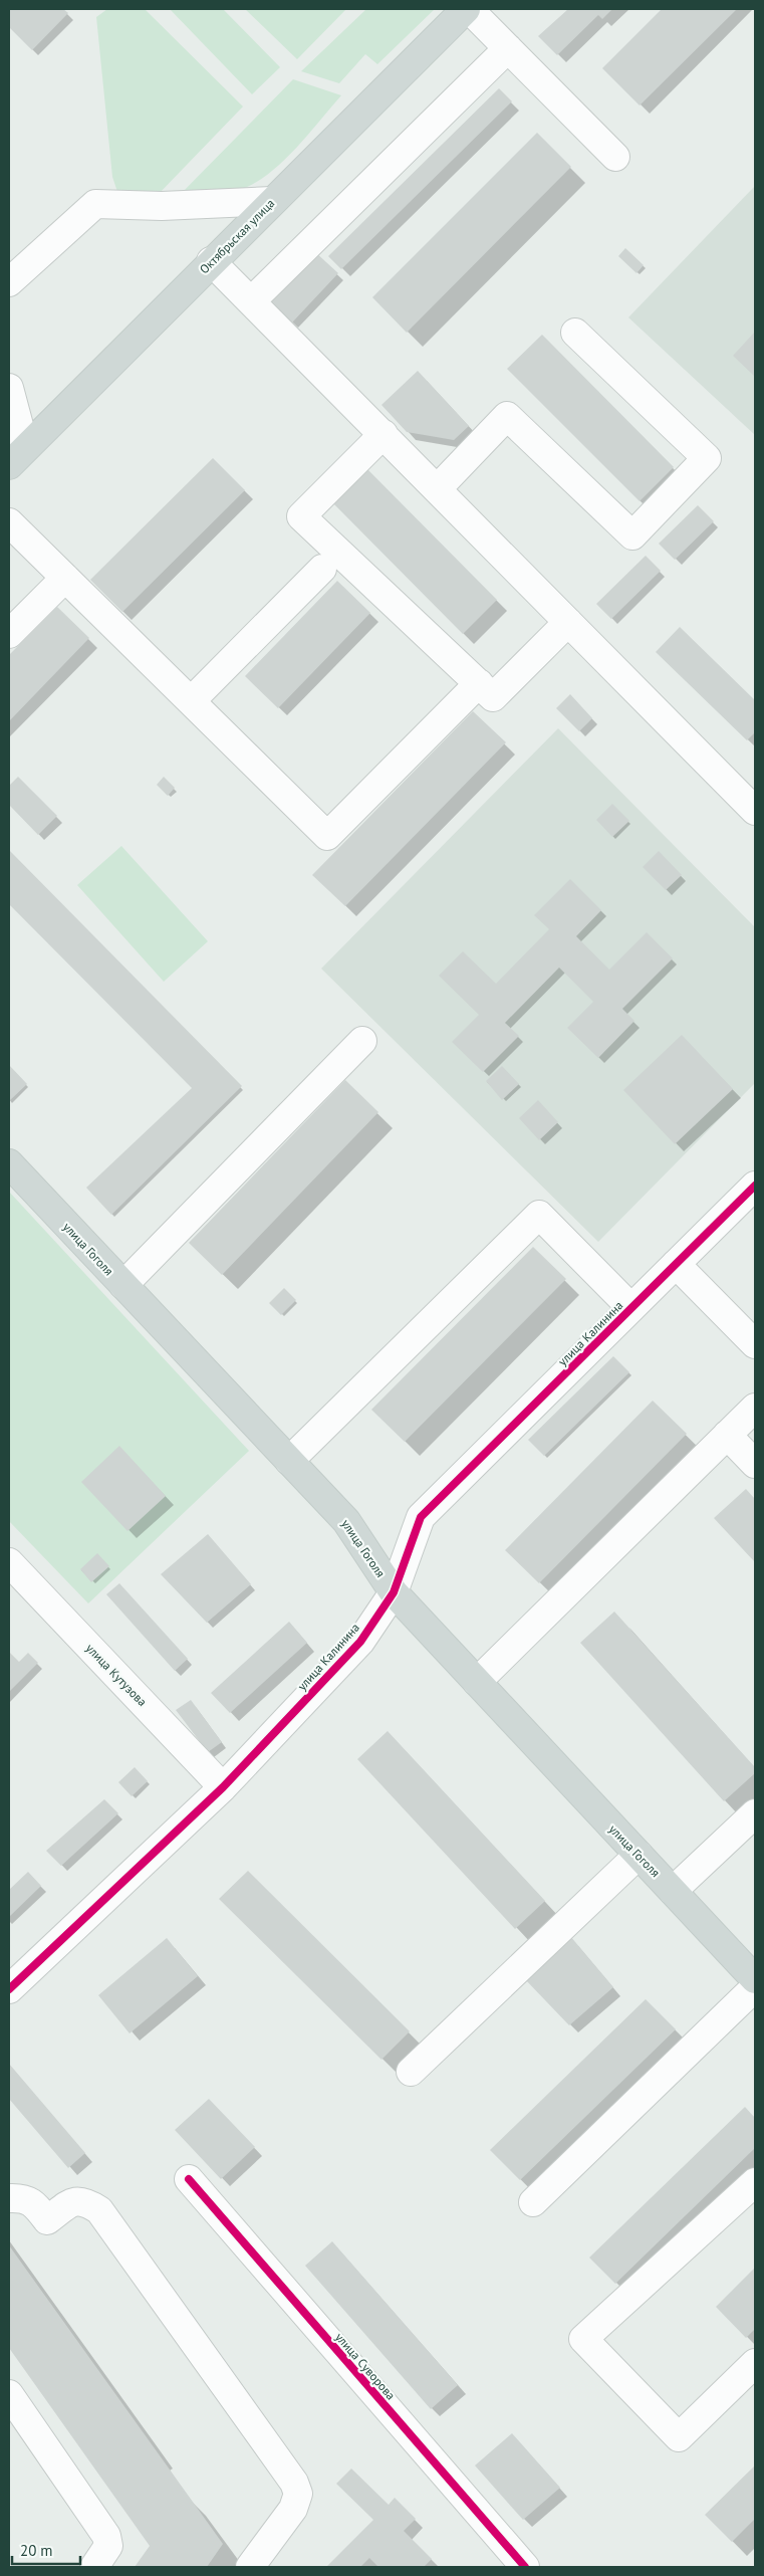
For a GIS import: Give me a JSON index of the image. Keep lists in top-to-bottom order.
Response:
{
  "streets": {
    "main road": ["Октябрьская улица", "улица Гоголя"],
    "street": ["улица Калинина", "улица Кутузова", "улица Суворова"]
  },
  "crossings": [
    ["улица Гоголя", "улица Калинина"],
    ["улица Калинина", "улица Кутузова"]
  ],
  "scale_bar": "20 m"
}
